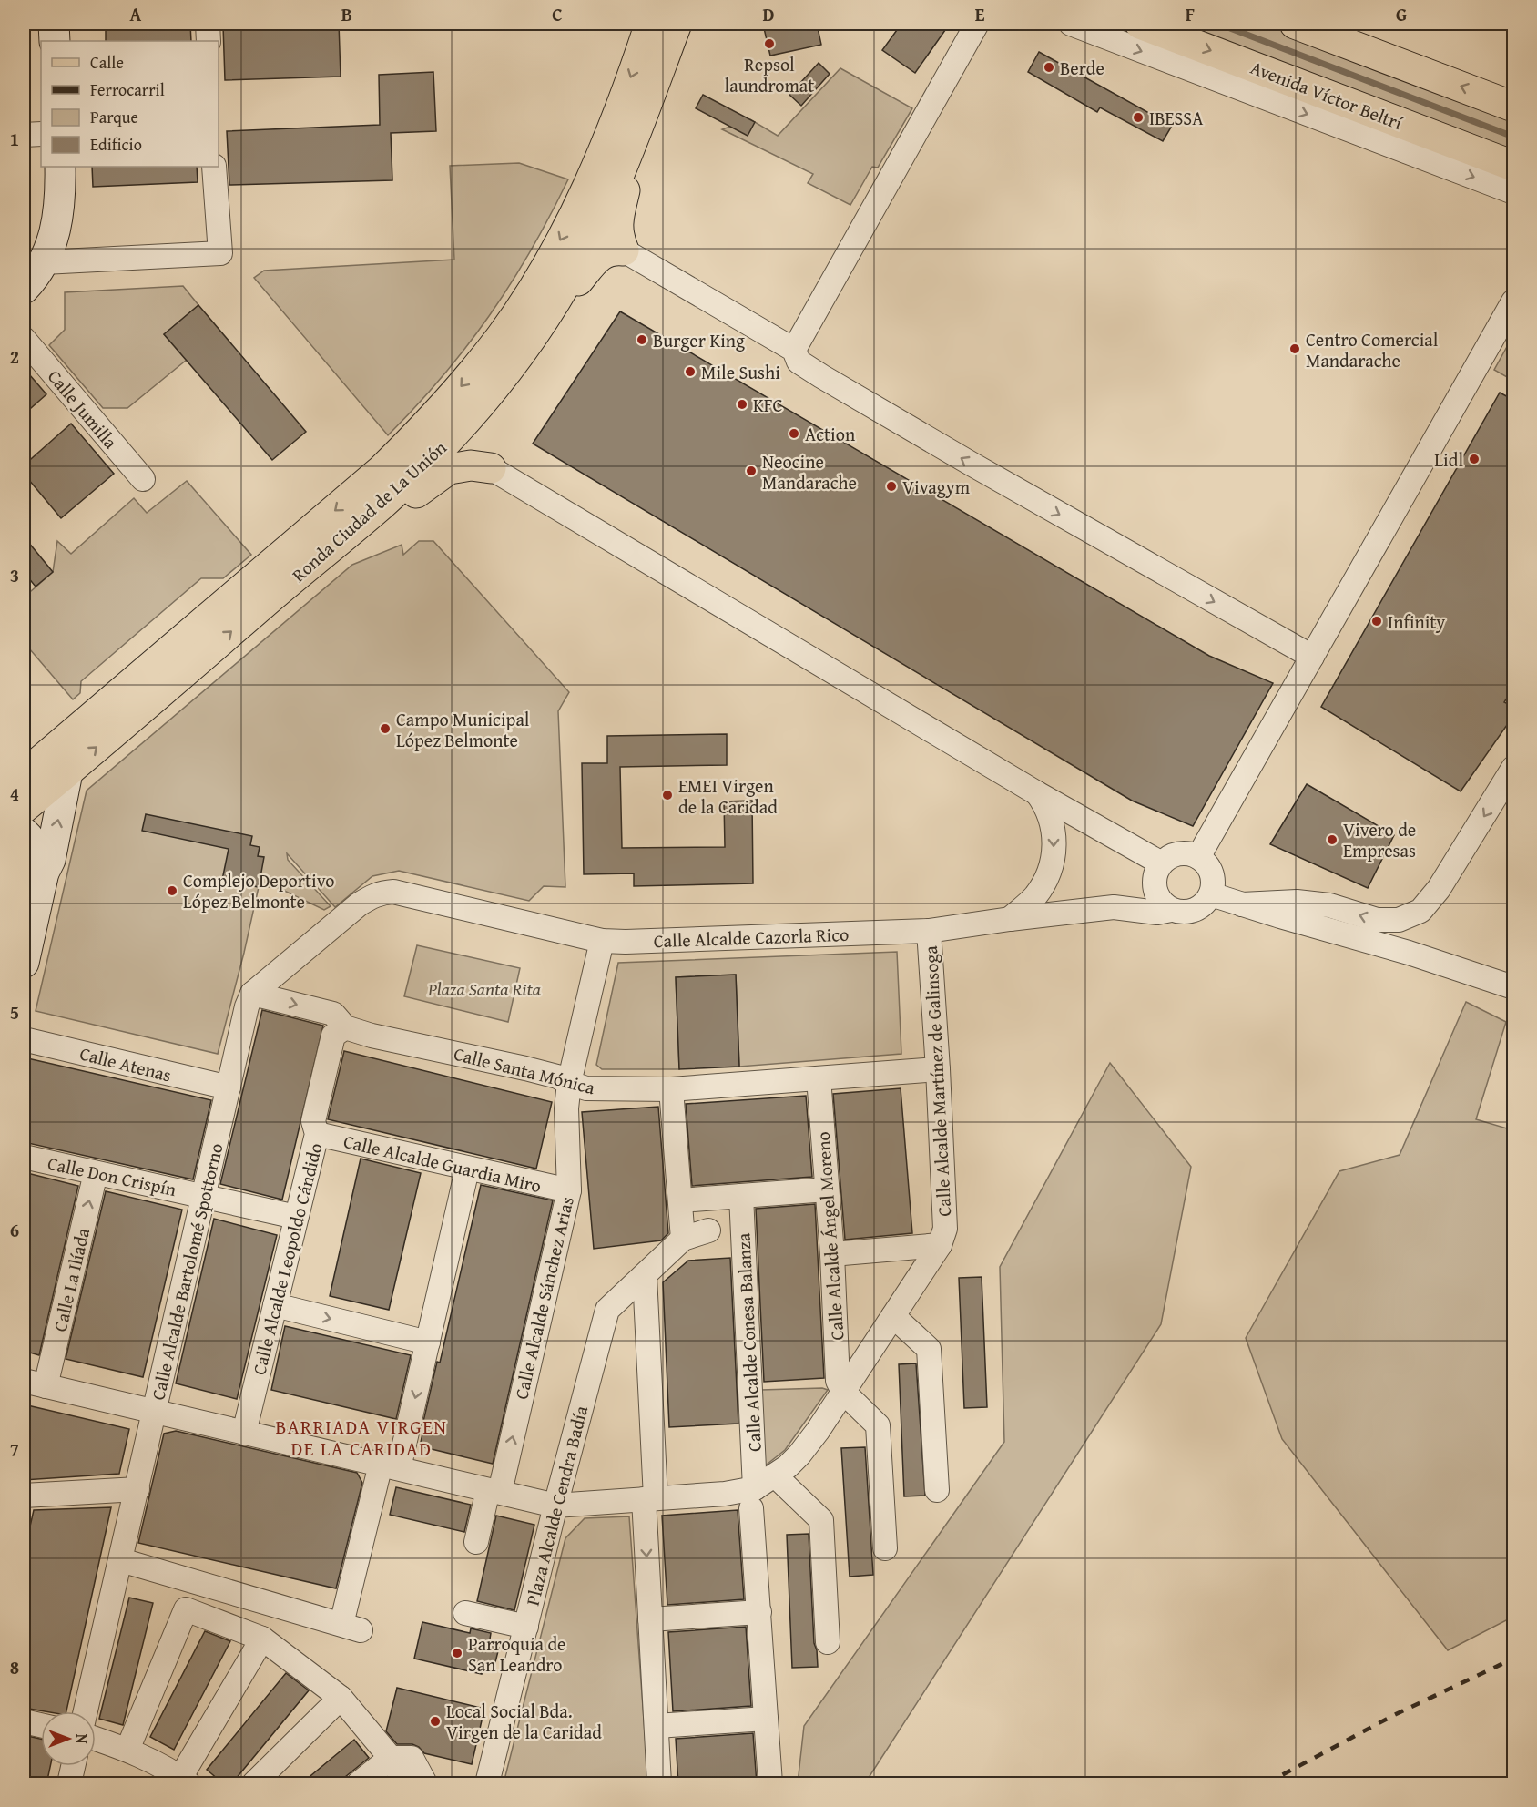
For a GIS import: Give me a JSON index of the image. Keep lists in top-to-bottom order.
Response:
{
  "streets": {
    "main road": ["Avenida Víctor Beltrí", "Ronda Ciudad de La Unión"],
    "street": [
      "Calle Jumilla",
      "Calle Alcalde Cazorla Rico",
      "Calle Atenas",
      "Calle Santa Mónica",
      "Calle Alcalde Martínez de Galinsoga",
      "Calle Alcalde Guardia Miro",
      "Calle Don Crispín",
      "Calle Alcalde Ángel Moreno",
      "Calle Alcalde Leopoldo Cándido",
      "Calle Alcalde Bartolomé Spottorno",
      "Calle La Ilíada",
      "Calle Alcalde Sánchez Arias",
      "Calle Alcalde Conesa Balanza",
      "Plaza Alcalde Cendra Badía"
    ]
  },
  "crossings": [
    ["Calle Alcalde Cazorla Rico", "Calle Santa Mónica"],
    ["Calle Alcalde Cazorla Rico", "Calle Alcalde Martínez de Galinsoga"],
    ["Calle Alcalde Cazorla Rico", "Calle Alcalde Bartolomé Spottorno"],
    ["Calle Alcalde Cazorla Rico", "Calle Alcalde Sánchez Arias"],
    ["Calle Atenas", "Calle Alcalde Bartolomé Spottorno"],
    ["Calle Santa Mónica", "Calle Alcalde Martínez de Galinsoga"],
    ["Calle Santa Mónica", "Calle Alcalde Ángel Moreno"],
    ["Calle Santa Mónica", "Calle Alcalde Leopoldo Cándido"],
    ["Calle Santa Mónica", "Calle Alcalde Bartolomé Spottorno"],
    ["Calle Santa Mónica", "Calle Alcalde Sánchez Arias"],
    ["Calle Alcalde Martínez de Galinsoga", "Calle Alcalde Ángel Moreno"],
    ["Calle Alcalde Martínez de Galinsoga", "Calle Alcalde Conesa Balanza"],
    ["Calle Alcalde Guardia Miro", "Calle Alcalde Leopoldo Cándido"],
    ["Calle Alcalde Guardia Miro", "Calle Alcalde Sánchez Arias"],
    ["Calle Don Crispín", "Calle Alcalde Leopoldo Cándido"],
    ["Calle Don Crispín", "Calle Alcalde Bartolomé Spottorno"],
    ["Calle Don Crispín", "Calle La Ilíada"]
  ],
  "one_way": ["Calle La Ilíada"],
  "districts": ["BARRIADA VIRGEN DE LA CARIDAD"],
  "parks": ["Plaza Santa Rita"],
  "places": [
    "Repsol laundromat",
    "Berde",
    "IBESSA",
    "Burger King",
    "Centro Comercial Mandarache",
    "Mile Sushi",
    "KFC",
    "Action",
    "Lidl",
    "Neocine Mandarache",
    "Vivagym",
    "Infinity",
    "Campo Municipal López Belmonte",
    "EMEI Virgen de la Caridad",
    "Vivero de Empresas",
    "Complejo Deportivo López Belmonte",
    "Parroquia de San Leandro",
    "Local Social Bda. Virgen de la Caridad"
  ],
  "legend": [
    "Calle",
    "Ferrocarril",
    "Parque",
    "Edificio"
  ],
  "north": "right",
  "grid": {
    "columns": [
      "A",
      "B",
      "C",
      "D",
      "E",
      "F",
      "G"
    ],
    "rows": [
      "1",
      "2",
      "3",
      "4",
      "5",
      "6",
      "7",
      "8"
    ]
  }
}
